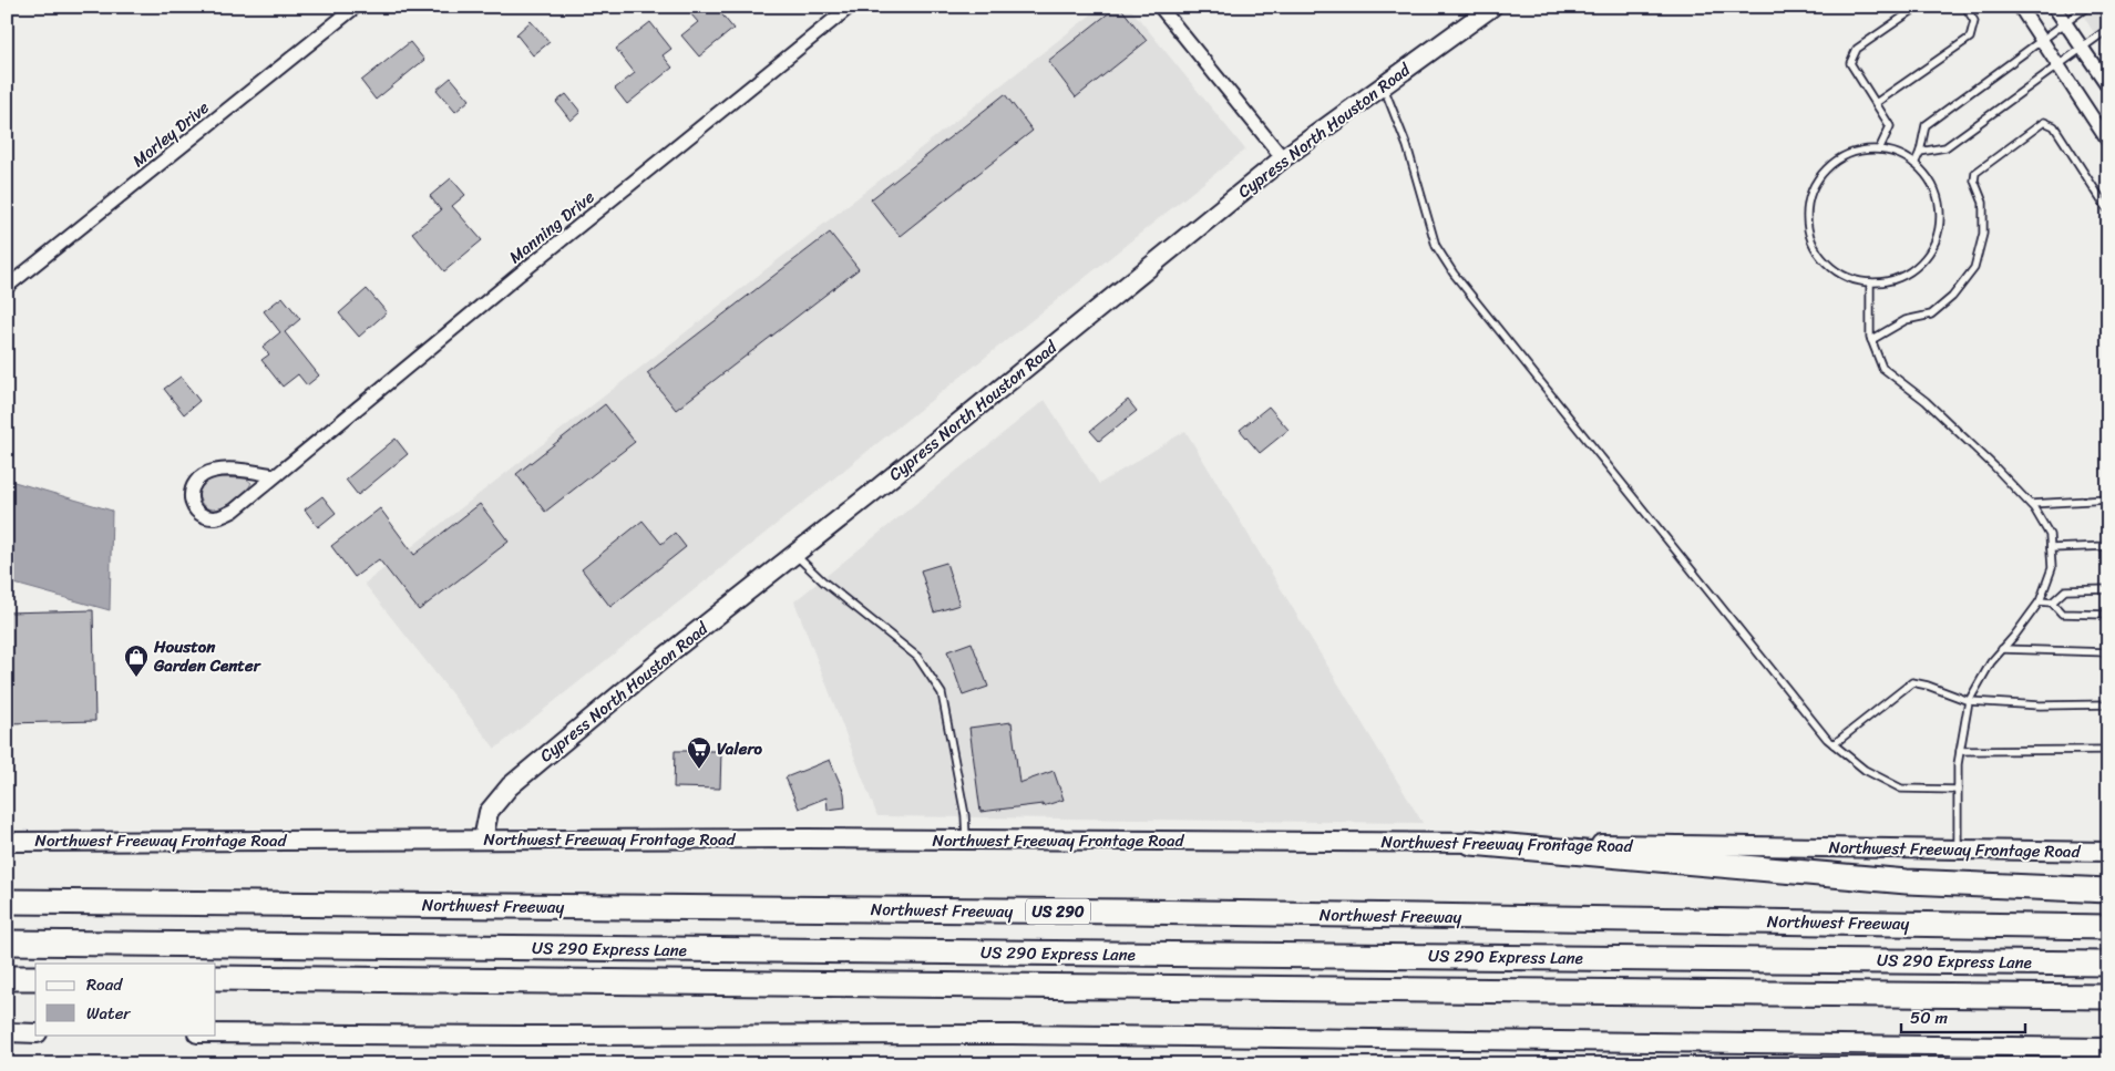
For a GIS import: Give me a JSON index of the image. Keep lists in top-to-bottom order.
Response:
{
  "streets": {
    "highway": ["Northwest Freeway", "US 290", "US 290 Express Lane"],
    "main road": ["Cypress North Houston Road", "Northwest Freeway Frontage Road"],
    "street": ["Morley Drive", "Manning Drive"]
  },
  "crossings": [
    ["Cypress North Houston Road", "Northwest Freeway Frontage Road"]
  ],
  "places": {
    "shop": ["Houston Garden Center"],
    "supermarket": ["Valero"]
  },
  "legend": ["Road", "Water"],
  "scale_bar": "50 m"
}
